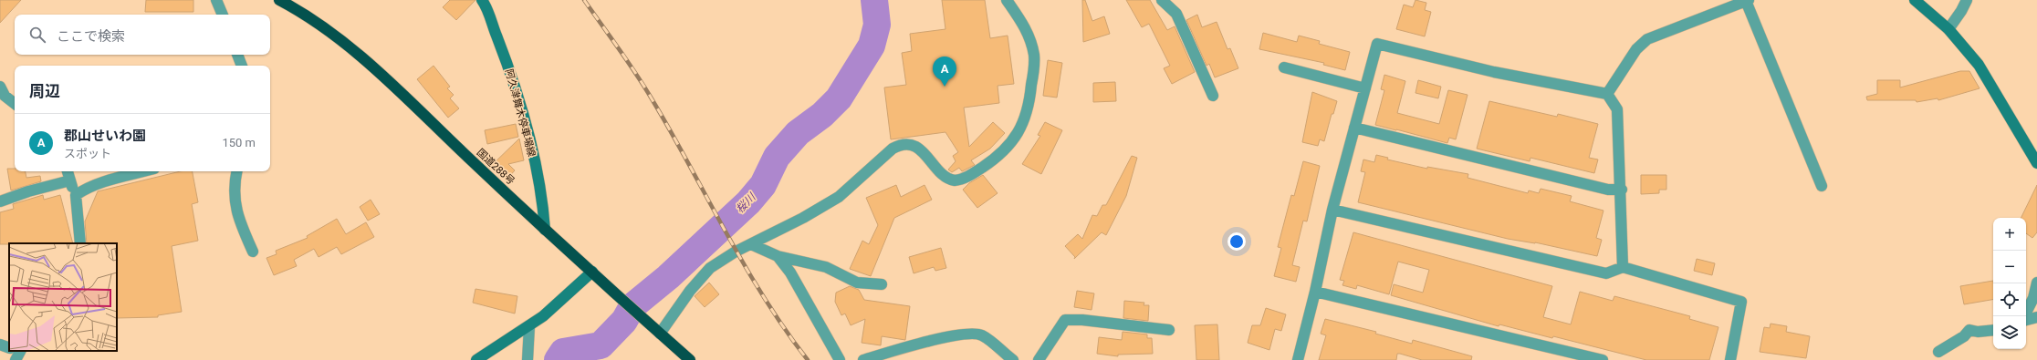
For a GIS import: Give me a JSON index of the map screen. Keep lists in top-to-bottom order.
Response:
{
  "streets": {
    "highway": ["国道288号"],
    "street": ["阿久津舞木停車場線"]
  },
  "crossings": [
    ["阿久津舞木停車場線", "国道288号"]
  ],
  "water": ["桜川"],
  "page": {
    "search": "ここで検索",
    "pins": "A",
    "heading": "周辺",
    "list": [
      {
        "mark": "A",
        "name": "郡山せいわ園",
        "note": "スポット",
        "value": "150 m"
      }
    ],
    "map_buttons": ["+", "−"]
  }
}
